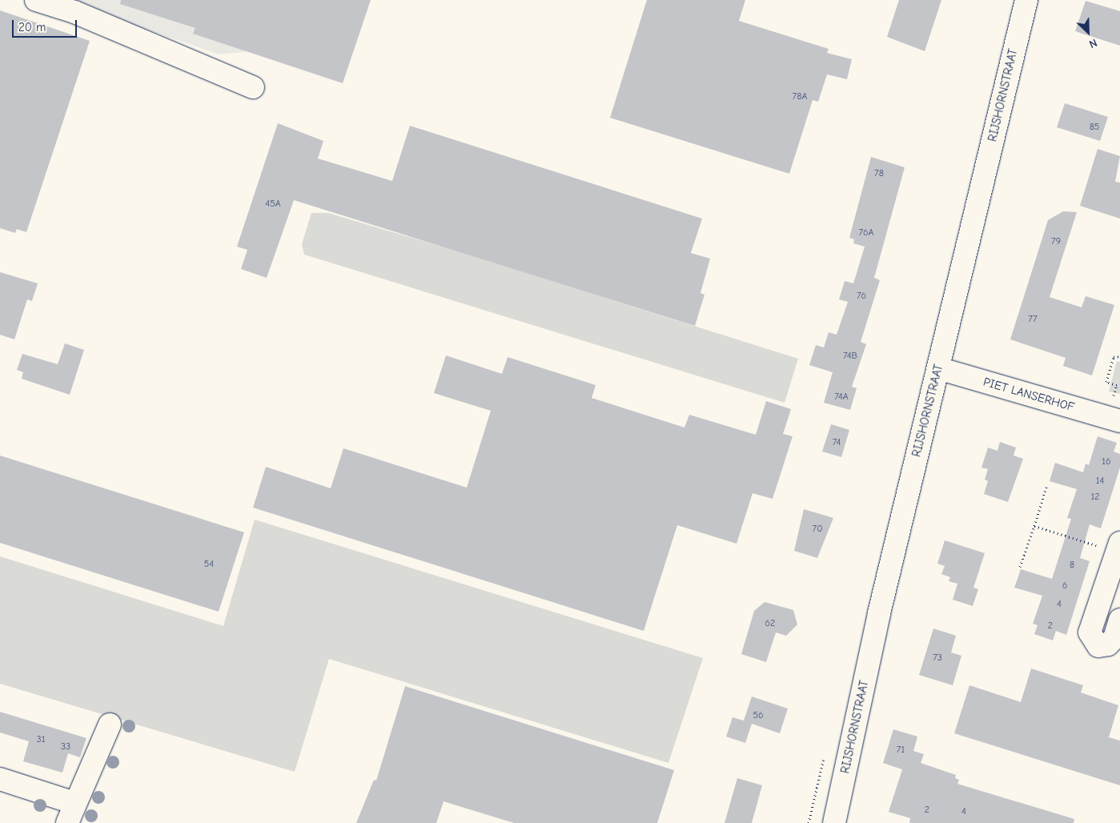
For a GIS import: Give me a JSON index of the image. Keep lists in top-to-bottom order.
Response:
{
  "streets": {
    "street": ["RIJSHORNSTRAAT", "PIET LANSERHOF"]
  },
  "crossings": [
    ["RIJSHORNSTRAAT", "PIET LANSERHOF"]
  ],
  "house_numbers": [
    "78A",
    "85",
    "78",
    "45A",
    "76A",
    "79",
    "76",
    "77",
    "74B",
    "74A",
    "74",
    "16",
    "14",
    "12",
    "70",
    "54",
    "8",
    "6",
    "4",
    "62",
    "2",
    "73",
    "56",
    "31",
    "33",
    "71",
    "2",
    "4"
  ],
  "scale_bar": "20 m",
  "north": "bottom right"
}
